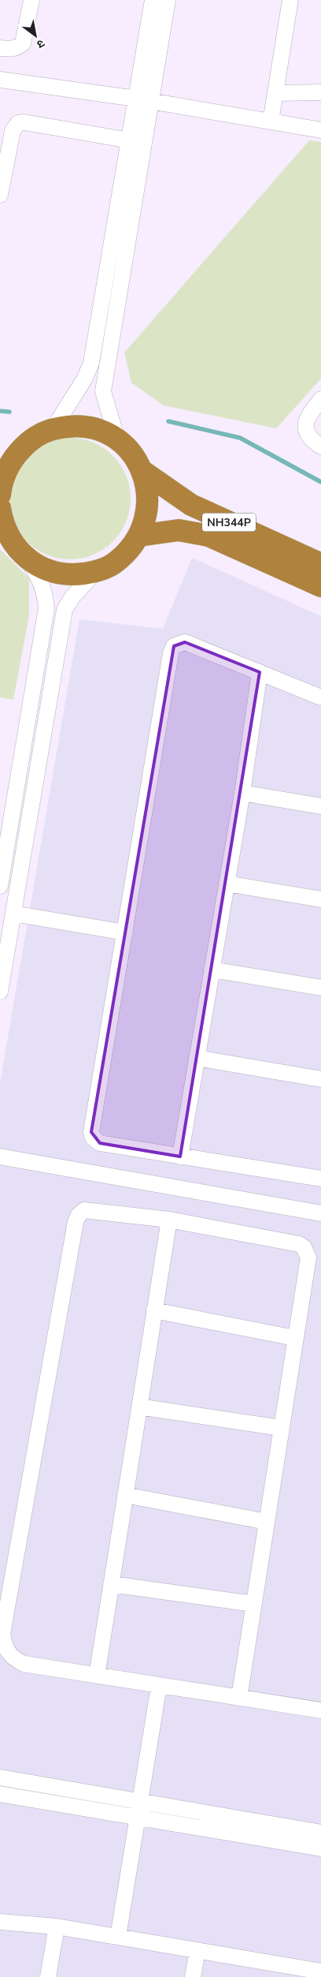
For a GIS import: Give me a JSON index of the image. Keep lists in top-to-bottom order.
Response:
{
  "streets": {
    "highway": ["NH344P"]
  },
  "north": "bottom right"
}
